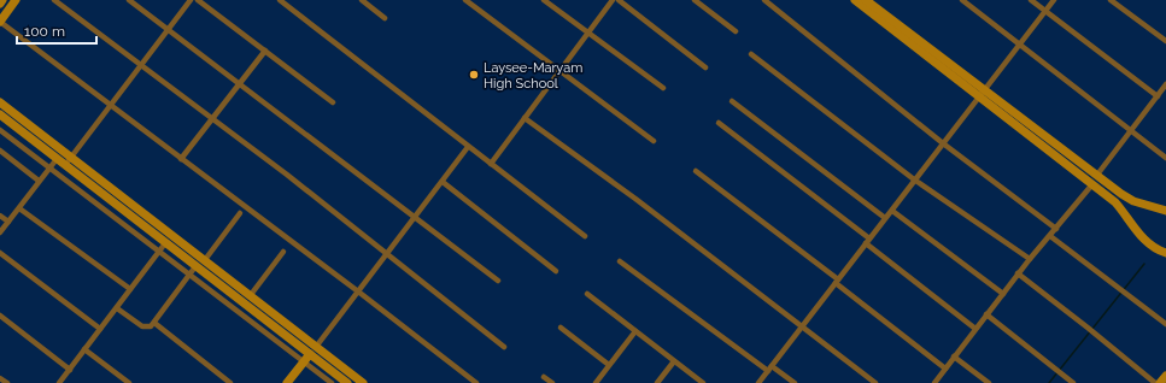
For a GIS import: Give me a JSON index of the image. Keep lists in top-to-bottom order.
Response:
{
  "places": ["Laysee-Maryam High School"],
  "scale_bar": "100 m"
}
